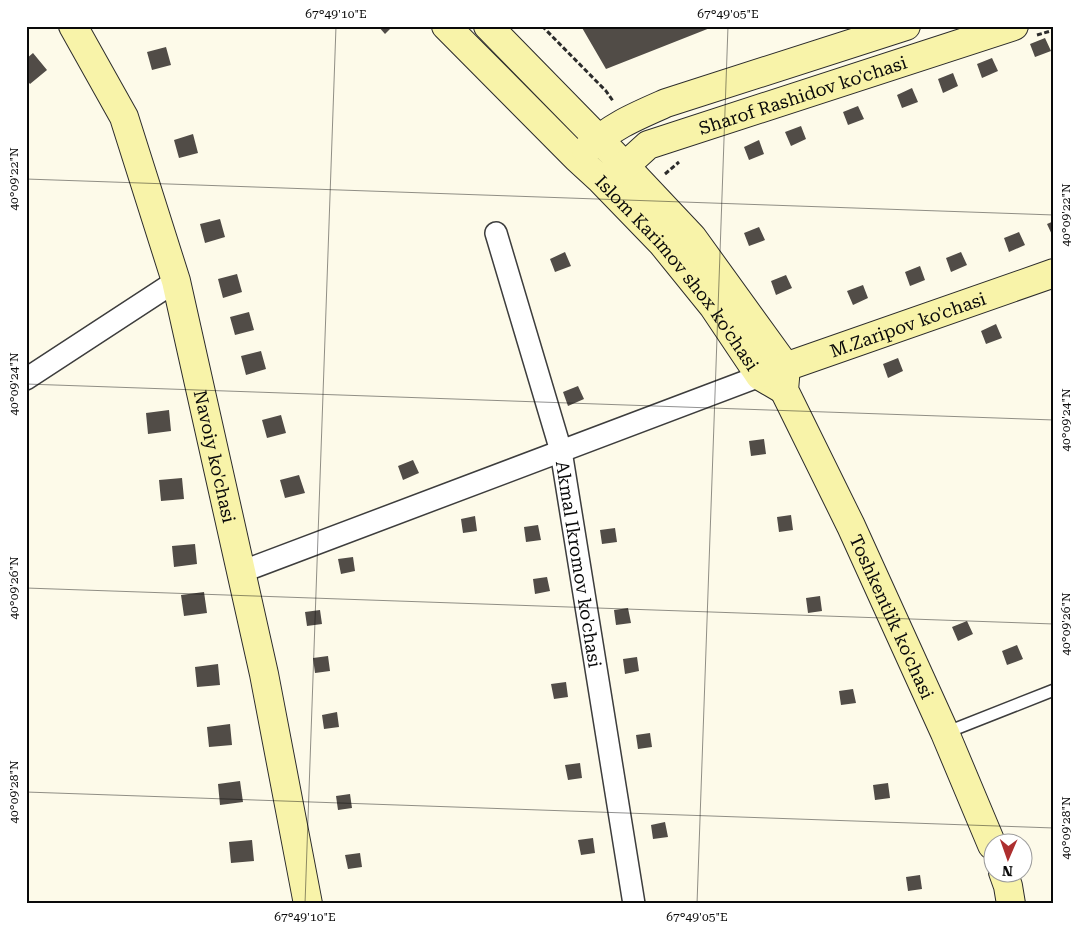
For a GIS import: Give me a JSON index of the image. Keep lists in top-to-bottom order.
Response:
{
  "streets": {
    "street": [
      "Sharof Rashidov ko'chasi",
      "Islom Karimov shox ko'chasi",
      "M.Zaripov ko'chasi",
      "Navoiy ko'chasi",
      "Akmal Ikromov ko'chasi",
      "Toshkentlik ko'chasi"
    ]
  },
  "crossings": [
    ["Sharof Rashidov ko'chasi", "Islom Karimov shox ko'chasi"],
    ["Islom Karimov shox ko'chasi", "M.Zaripov ko'chasi"],
    ["Islom Karimov shox ko'chasi", "Toshkentlik ko'chasi"],
    ["M.Zaripov ko'chasi", "Toshkentlik ko'chasi"]
  ],
  "north": "bottom",
  "coordinates": [
    "67°49'10\"E",
    "67°49'05\"E",
    "40°09'22\"N",
    "40°09'24\"N",
    "40°09'26\"N",
    "40°09'28\"N"
  ]
}
